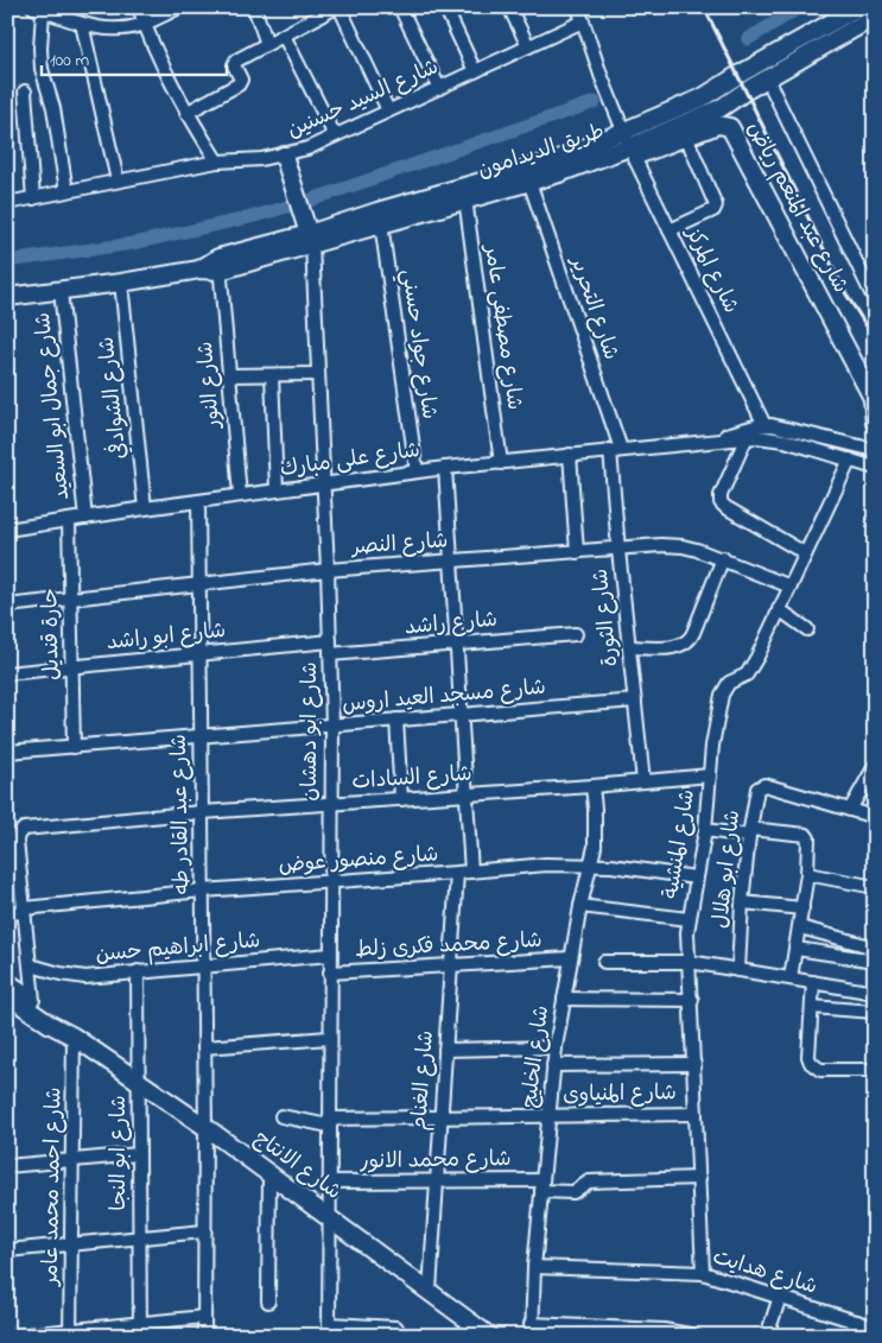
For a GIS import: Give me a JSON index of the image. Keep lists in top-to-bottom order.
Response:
{
  "streets": {
    "main road": ["طريق الديدامون", "شارع عبد المنعم رياض", "شارع الانتاج"],
    "street": [
      "شارع السيد حسنين",
      "شارع المركز",
      "شارع التحرير",
      "شارع مصطفى عامر",
      "شارع جواد حسني",
      "شارع النور",
      "شارع الشوادفي",
      "شارع جمال ابو السعيد",
      "شارع على مبارك",
      "شارع النصر",
      "شارع الثورة",
      "شارع راشد",
      "حارة قنديل",
      "شارع ابو راشد",
      "شارع مسجد العيد اروس",
      "شارع ابو دهشان",
      "شارع السادات",
      "شارع عبد القادر طه",
      "شارع المنشية",
      "شارع منصور عوض",
      "شارع ابو هلال",
      "شارع محمد فكرى زلط",
      "شارع ابراهيم حسن",
      "شارع الخليج",
      "شارع الغنام",
      "شارع المنياوى",
      "شارع ابو النجا",
      "شارع محمد الانور",
      "شارع احمد محمد عامر",
      "شارع هدايت"
    ]
  },
  "crossings": [
    ["شارع السيد حسنين", "شارع المركز"],
    ["طريق الديدامون", "شارع عبد المنعم رياض"],
    ["طريق الديدامون", "شارع المركز"],
    ["طريق الديدامون", "شارع التحرير"],
    ["طريق الديدامون", "شارع مصطفى عامر"],
    ["طريق الديدامون", "شارع جواد حسني"],
    ["طريق الديدامون", "شارع النور"],
    ["طريق الديدامون", "شارع الشوادفي"],
    ["طريق الديدامون", "شارع جمال ابو السعيد"],
    ["طريق الديدامون", "شارع ابو دهشان"],
    ["شارع عبد المنعم رياض", "شارع المركز"],
    ["شارع التحرير", "شارع على مبارك"],
    ["شارع التحرير", "شارع الثورة"],
    ["شارع مصطفى عامر", "شارع على مبارك"],
    ["شارع جواد حسني", "شارع على مبارك"],
    ["شارع النور", "شارع على مبارك"],
    ["شارع الشوادفي", "شارع على مبارك"],
    ["شارع جمال ابو السعيد", "شارع على مبارك"],
    ["شارع على مبارك", "شارع الثورة"],
    ["شارع على مبارك", "حارة قنديل"],
    ["شارع على مبارك", "شارع ابو دهشان"],
    ["شارع على مبارك", "شارع عبد القادر طه"],
    ["شارع النصر", "شارع الثورة"],
    ["شارع النصر", "حارة قنديل"],
    ["شارع النصر", "شارع ابو دهشان"],
    ["شارع النصر", "شارع عبد القادر طه"],
    ["شارع النصر", "شارع المنشية"],
    ["شارع الثورة", "شارع مسجد العيد اروس"],
    ["شارع الثورة", "شارع السادات"],
    ["شارع راشد", "شارع ابو راشد"],
    ["شارع راشد", "شارع ابو دهشان"],
    ["حارة قنديل", "شارع ابو راشد"],
    ["حارة قنديل", "شارع مسجد العيد اروس"],
    ["شارع ابو راشد", "شارع ابو دهشان"],
    ["شارع ابو راشد", "شارع عبد القادر طه"],
    ["شارع مسجد العيد اروس", "شارع ابو دهشان"],
    ["شارع مسجد العيد اروس", "شارع عبد القادر طه"],
    ["شارع ابو دهشان", "شارع السادات"],
    ["شارع ابو دهشان", "شارع منصور عوض"],
    ["شارع ابو دهشان", "شارع محمد فكرى زلط"],
    ["شارع ابو دهشان", "شارع ابراهيم حسن"],
    ["شارع ابو دهشان", "شارع المنياوى"],
    ["شارع ابو دهشان", "شارع محمد الانور"],
    ["شارع ابو دهشان", "شارع الانتاج"],
    ["شارع السادات", "شارع عبد القادر طه"],
    ["شارع السادات", "شارع المنشية"],
    ["شارع السادات", "شارع الخليج"],
    ["شارع عبد القادر طه", "شارع منصور عوض"],
    ["شارع عبد القادر طه", "شارع ابراهيم حسن"],
    ["شارع عبد القادر طه", "شارع الانتاج"],
    ["شارع المنشية", "شارع منصور عوض"],
    ["شارع المنشية", "شارع المنياوى"],
    ["شارع المنشية", "شارع محمد الانور"],
    ["شارع المنشية", "شارع هدايت"],
    ["شارع منصور عوض", "شارع الخليج"],
    ["شارع منصور عوض", "شارع الغنام"],
    ["شارع محمد فكرى زلط", "شارع الخليج"],
    ["شارع محمد فكرى زلط", "شارع الغنام"],
    ["شارع ابراهيم حسن", "شارع ابو النجا"],
    ["شارع الخليج", "شارع المنياوى"],
    ["شارع الخليج", "شارع محمد الانور"],
    ["شارع الخليج", "شارع هدايت"],
    ["شارع الغنام", "شارع المنياوى"],
    ["شارع الغنام", "شارع محمد الانور"],
    ["شارع الغنام", "شارع الانتاج"],
    ["شارع ابو النجا", "شارع الانتاج"],
    ["شارع الانتاج", "شارع احمد محمد عامر"]
  ],
  "scale_bar": "100 m"
}
